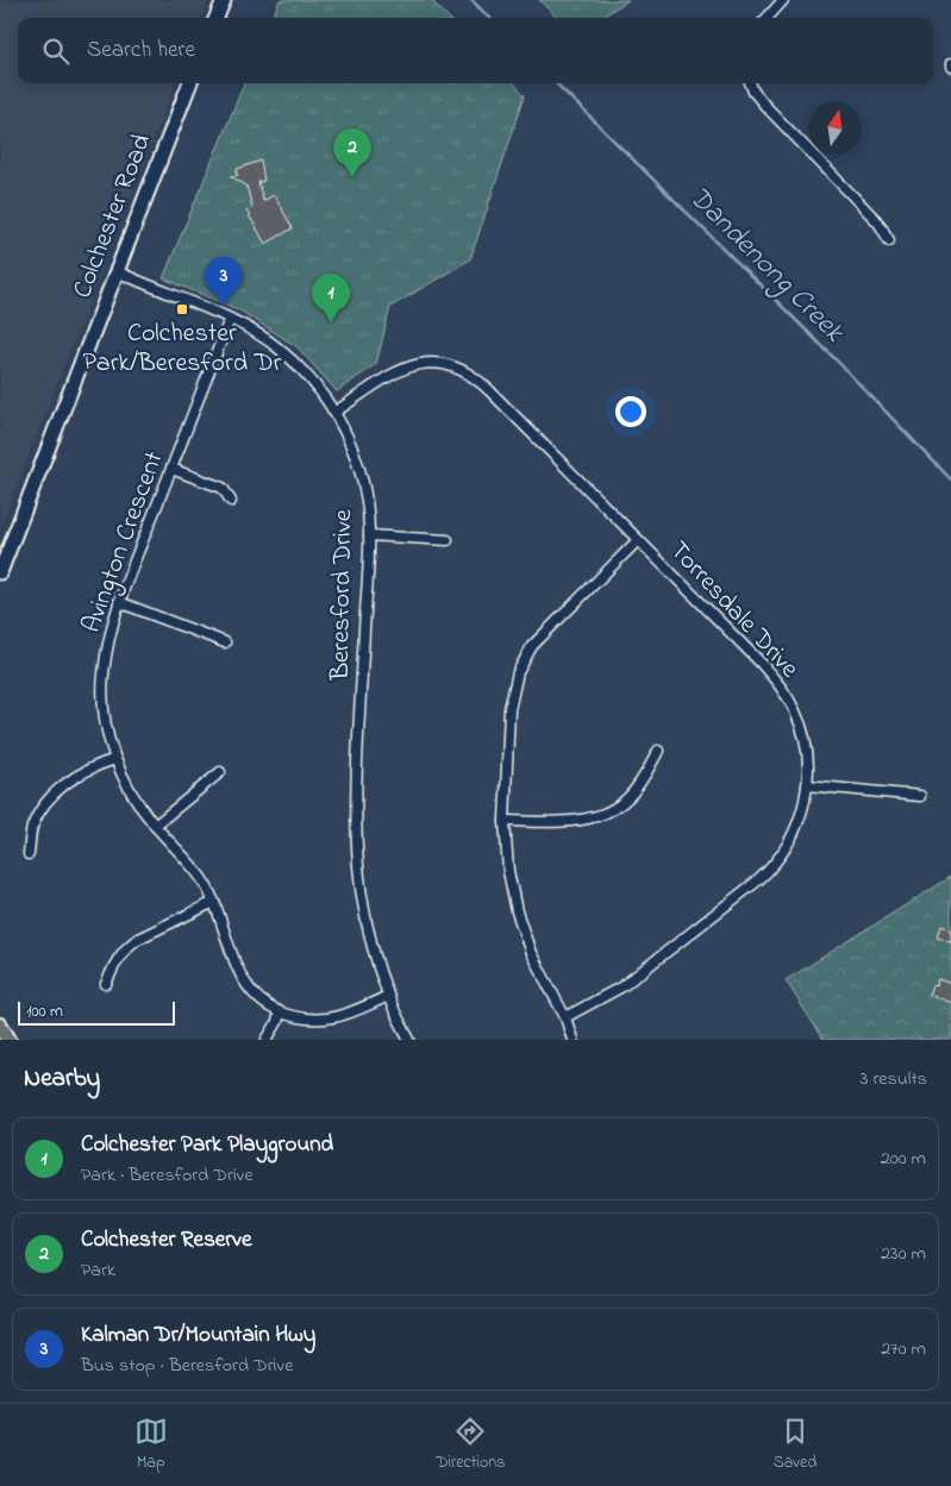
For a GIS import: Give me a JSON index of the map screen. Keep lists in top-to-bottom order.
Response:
{
  "streets": {
    "main road": ["Colchester Road"],
    "street": ["Avington Crescent", "Beresford Drive", "Torresdale Drive"]
  },
  "crossings": [
    ["Colchester Road", "Beresford Drive"],
    ["Avington Crescent", "Beresford Drive"],
    ["Beresford Drive", "Torresdale Drive"]
  ],
  "water": ["Dandenong Creek"],
  "places": {
    "transit": ["Colchester Park/Beresford Dr"]
  },
  "scale_bar": "100 m",
  "north": "top",
  "page": {
    "search": "Search here",
    "pins": ["2", "3", "1"],
    "scale": "100 m",
    "heading": ["Nearby", "3 results"],
    "list": [
      {
        "mark": "1",
        "name": "Colchester Park Playground",
        "note": "Park · Beresford Drive",
        "value": "200 m"
      },
      {
        "mark": "2",
        "name": "Colchester Reserve",
        "note": "Park",
        "value": "230 m"
      },
      {
        "mark": "3",
        "name": "Kalman Dr/Mountain Hwy",
        "note": "Bus stop · Beresford Drive",
        "value": "270 m"
      }
    ],
    "nav": ["Map", "Directions", "Saved"]
  }
}
